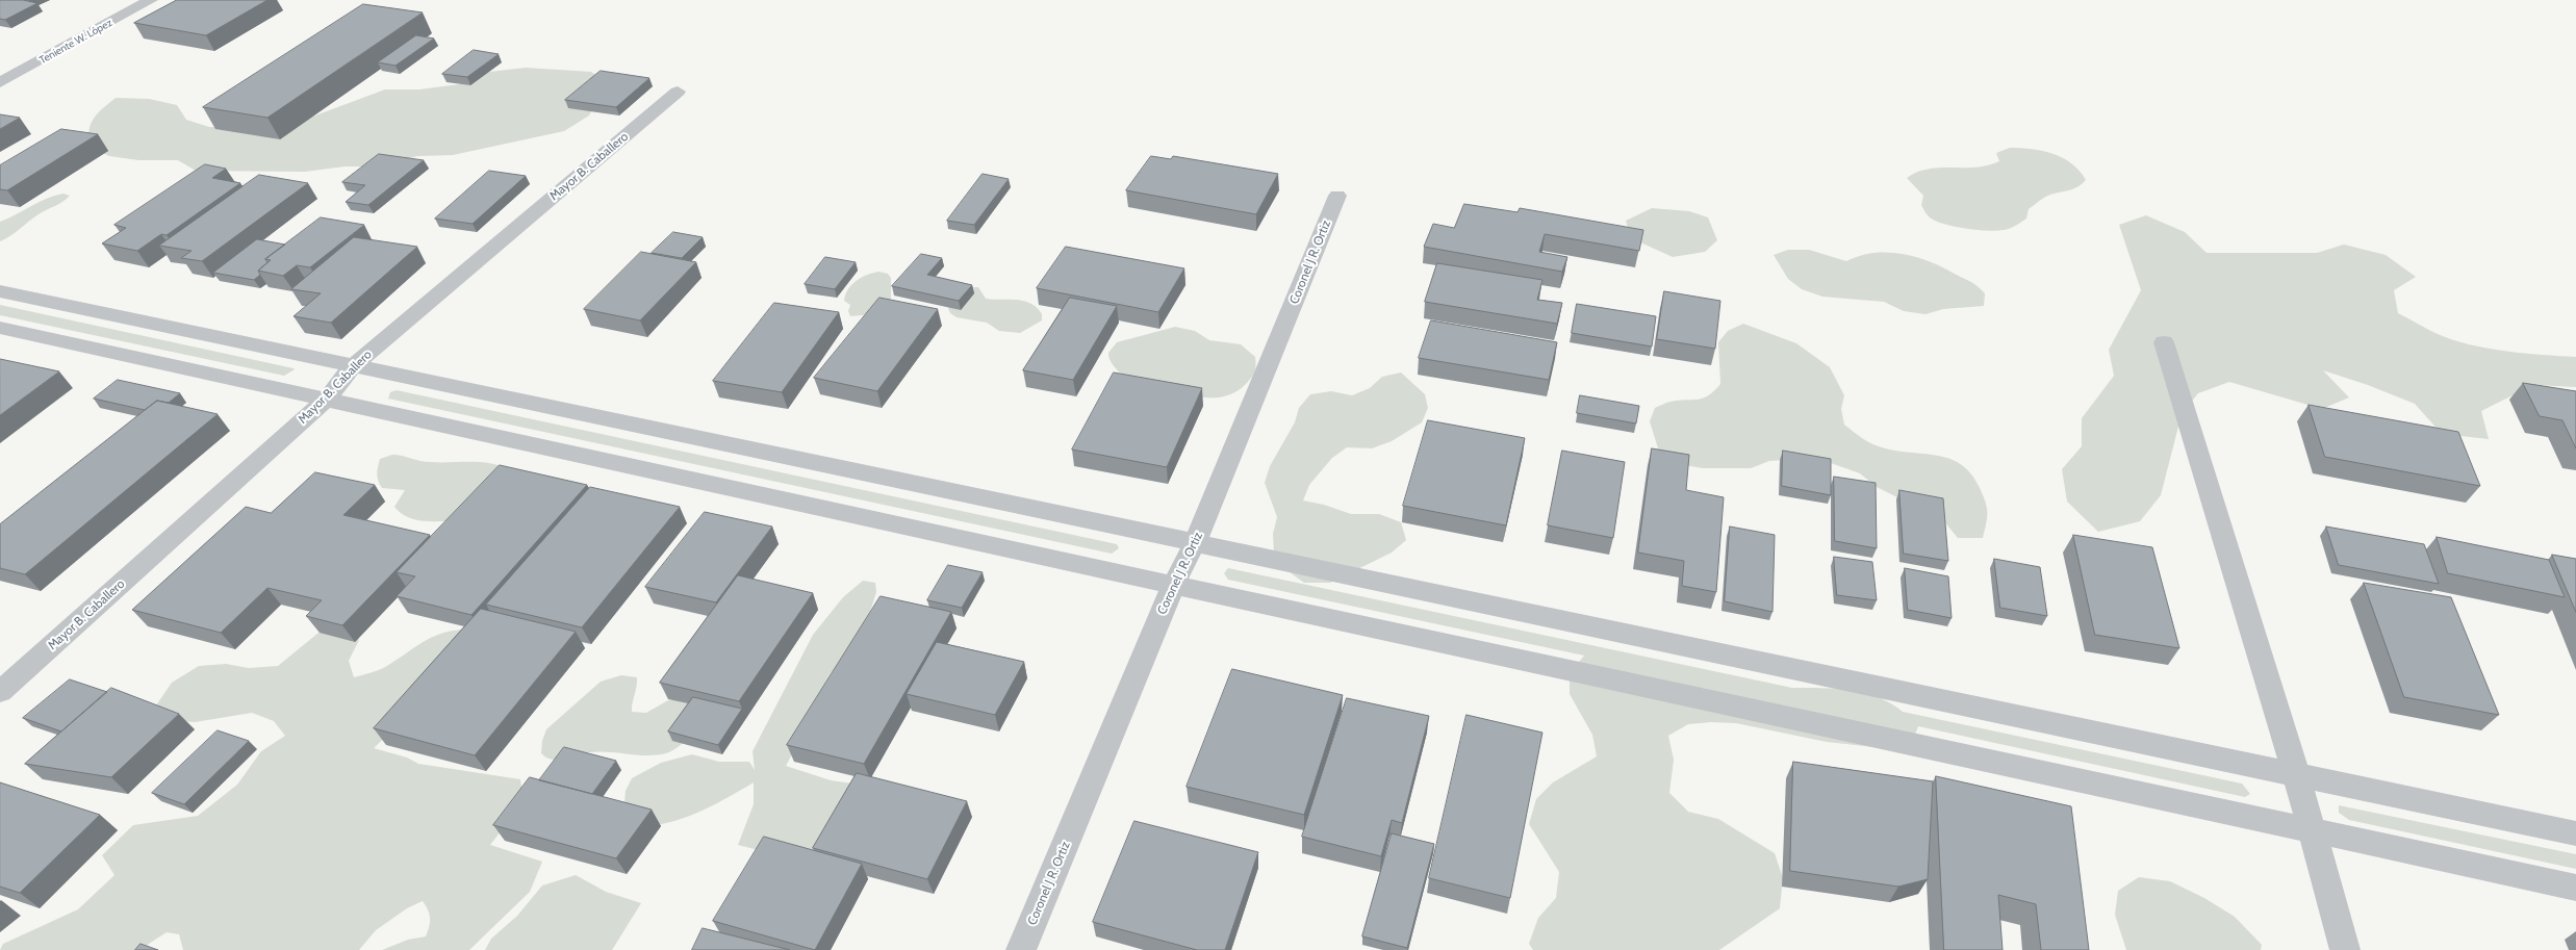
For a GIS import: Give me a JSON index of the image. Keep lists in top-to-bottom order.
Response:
{
  "streets": {
    "street": ["Teniente W. López", "Mayor B. Caballero", "Coronel J R. Ortiz"]
  }
}
